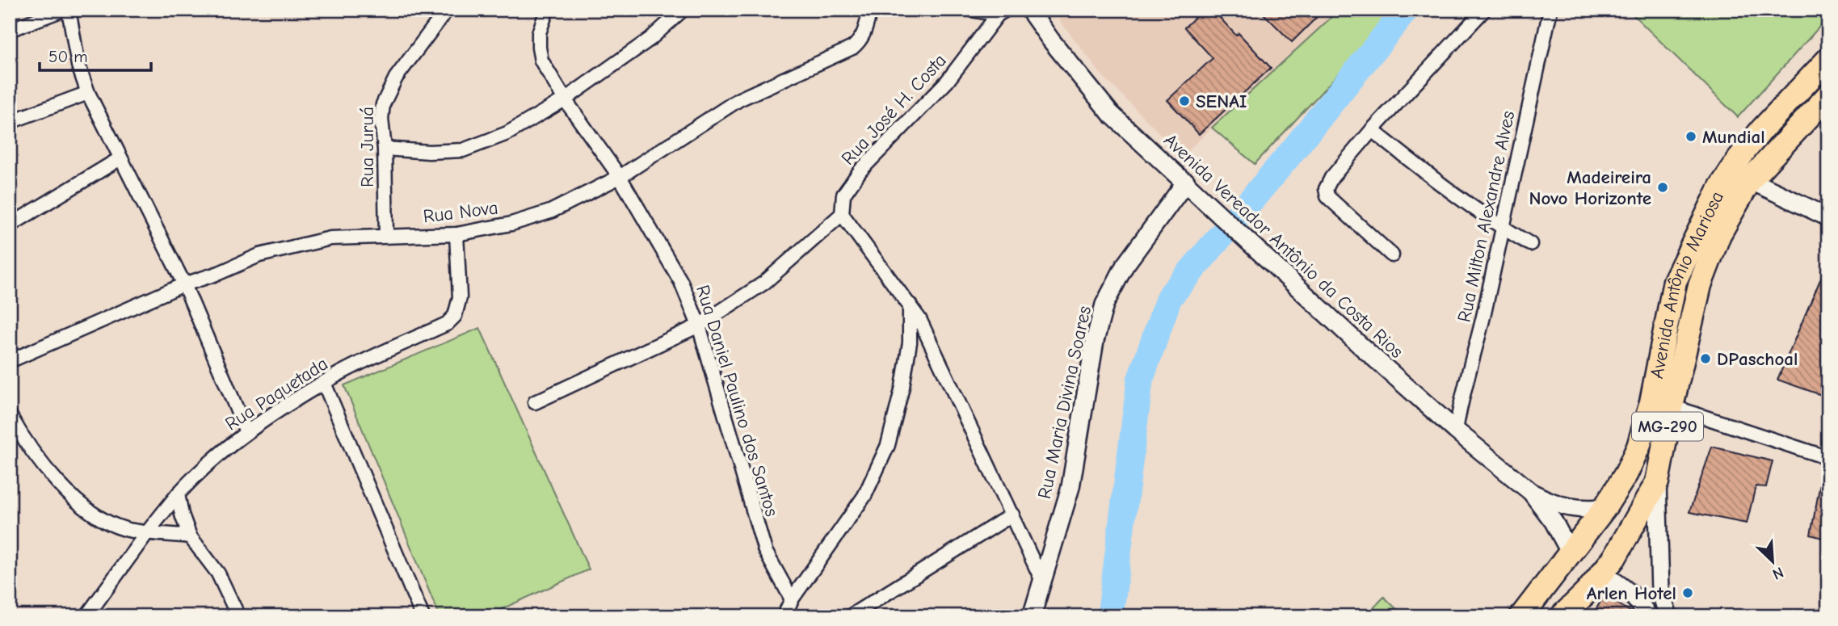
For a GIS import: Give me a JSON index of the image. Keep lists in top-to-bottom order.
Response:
{
  "streets": {
    "highway": ["Avenida Antônio Mariosa", "MG-290"],
    "main road": ["Avenida Vereador Antônio da Costa Rios", "Rua Maria Divina Soares"],
    "street": [
      "Rua José H. Costa",
      "Rua Juruá",
      "Rua Nova",
      "Rua Milton Alexandre Alves",
      "Rua Paquetada",
      "Rua Daniel Paulino dos Santos"
    ]
  },
  "crossings": [
    ["Rua Juruá", "Rua Nova"],
    ["Rua Nova", "Rua Paquetada"],
    ["Rua Nova", "Rua Daniel Paulino dos Santos"],
    ["Rua Milton Alexandre Alves", "Avenida Vereador Antônio da Costa Rios"],
    ["Avenida Vereador Antônio da Costa Rios", "Avenida Antônio Mariosa"],
    ["Avenida Vereador Antônio da Costa Rios", "Rua Maria Divina Soares"],
    ["Avenida Vereador Antônio da Costa Rios", "MG-290"],
    ["Avenida Antônio Mariosa", "MG-290"]
  ],
  "places": [
    "SENAI",
    "Mundial",
    "Madeireira Novo Horizonte",
    "DPaschoal",
    "Arlen Hotel"
  ],
  "scale_bar": "50 m",
  "north": "bottom right"
}
